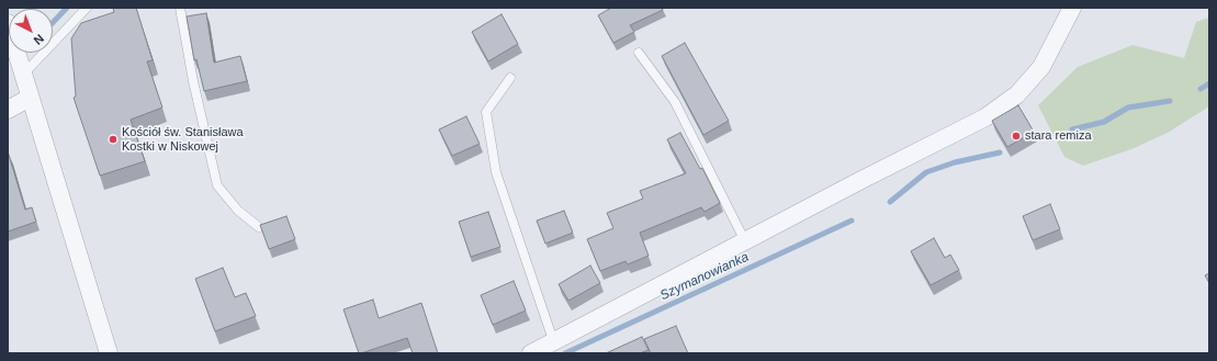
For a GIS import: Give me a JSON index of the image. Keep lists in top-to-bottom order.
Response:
{
  "water": ["Szymanowianka"],
  "places": ["stara remiza", "Kościół św. Stanisława Kostki w Niskowej"],
  "north": "bottom right"
}
